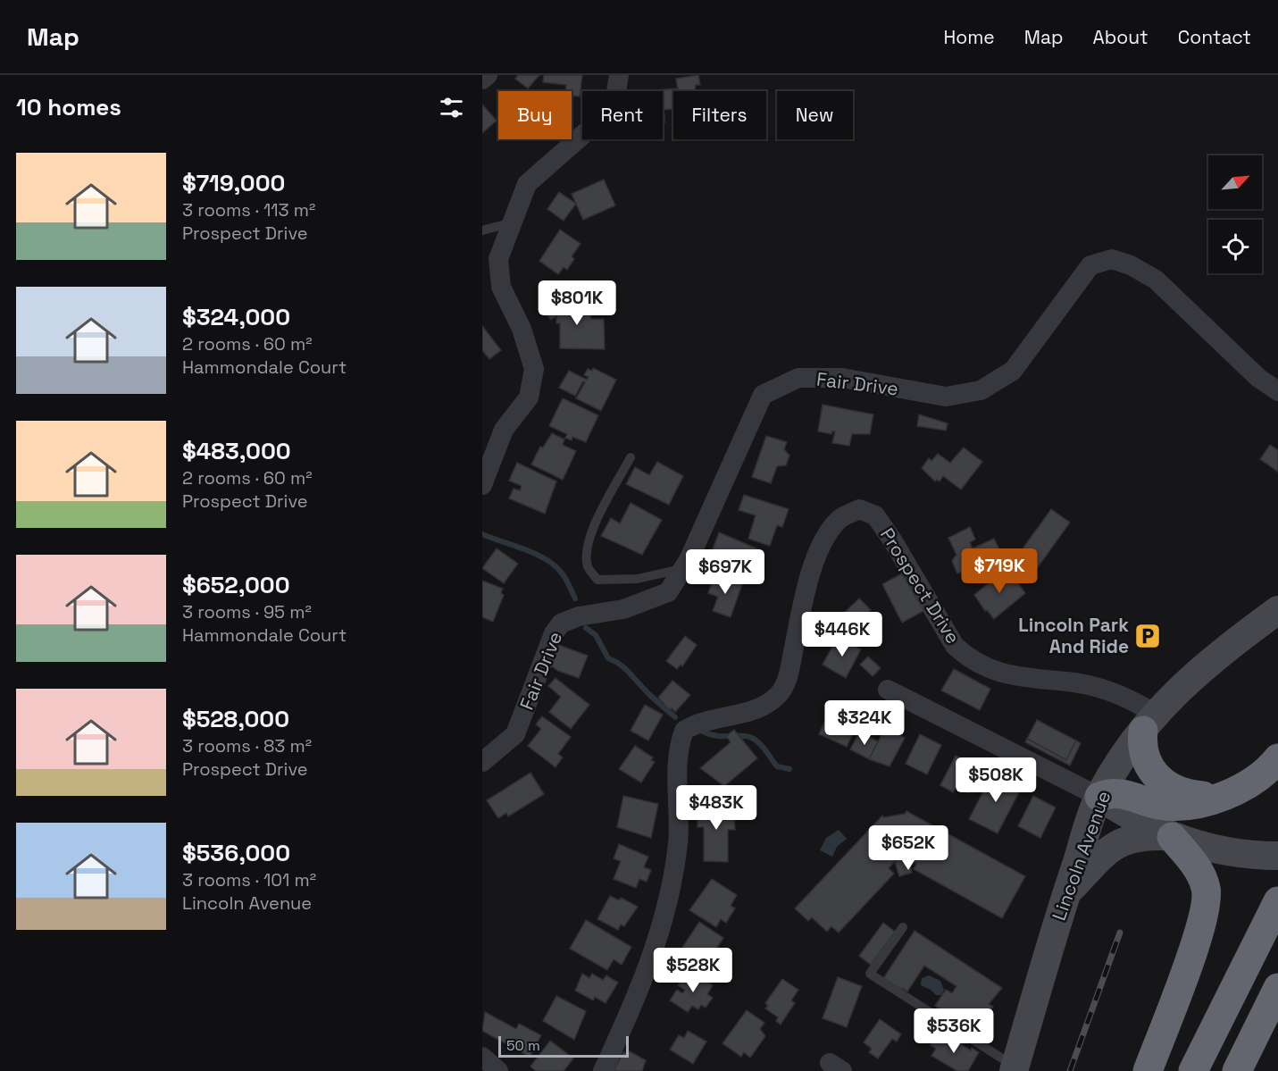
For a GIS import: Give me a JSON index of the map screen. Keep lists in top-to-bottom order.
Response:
{
  "streets": {
    "main road": ["Lincoln Avenue"],
    "street": ["Fair Drive", "Prospect Drive"]
  },
  "crossings": [
    ["Prospect Drive", "Lincoln Avenue"]
  ],
  "places": {
    "parking": ["Lincoln Park And Ride"]
  },
  "scale_bar": "50 m",
  "north": "top right",
  "page": {
    "header": "Map",
    "nav": [
      "Home",
      "Map",
      "About",
      "Contact"
    ],
    "heading": "10 homes",
    "chip": [
      "Buy",
      "Rent",
      "Filters",
      "New"
    ],
    "list": [
      {
        "name": "$719,000",
        "note": "3 rooms · 113 m² · Prospect Drive"
      },
      {
        "name": "$324,000",
        "note": "2 rooms · 60 m² · Hammondale Court"
      },
      {
        "name": "$483,000",
        "note": "2 rooms · 60 m² · Prospect Drive"
      },
      {
        "name": "$652,000",
        "note": "3 rooms · 95 m² · Hammondale Court"
      },
      {
        "name": "$528,000",
        "note": "3 rooms · 83 m² · Prospect Drive"
      },
      {
        "name": "$536,000",
        "note": "3 rooms · 101 m² · Lincoln Avenue"
      }
    ],
    "price": [
      "$801K",
      "$719K",
      "$697K",
      "$446K",
      "$324K",
      "$508K",
      "$483K",
      "$652K",
      "$528K",
      "$536K"
    ],
    "scale": "50 m"
  }
}
